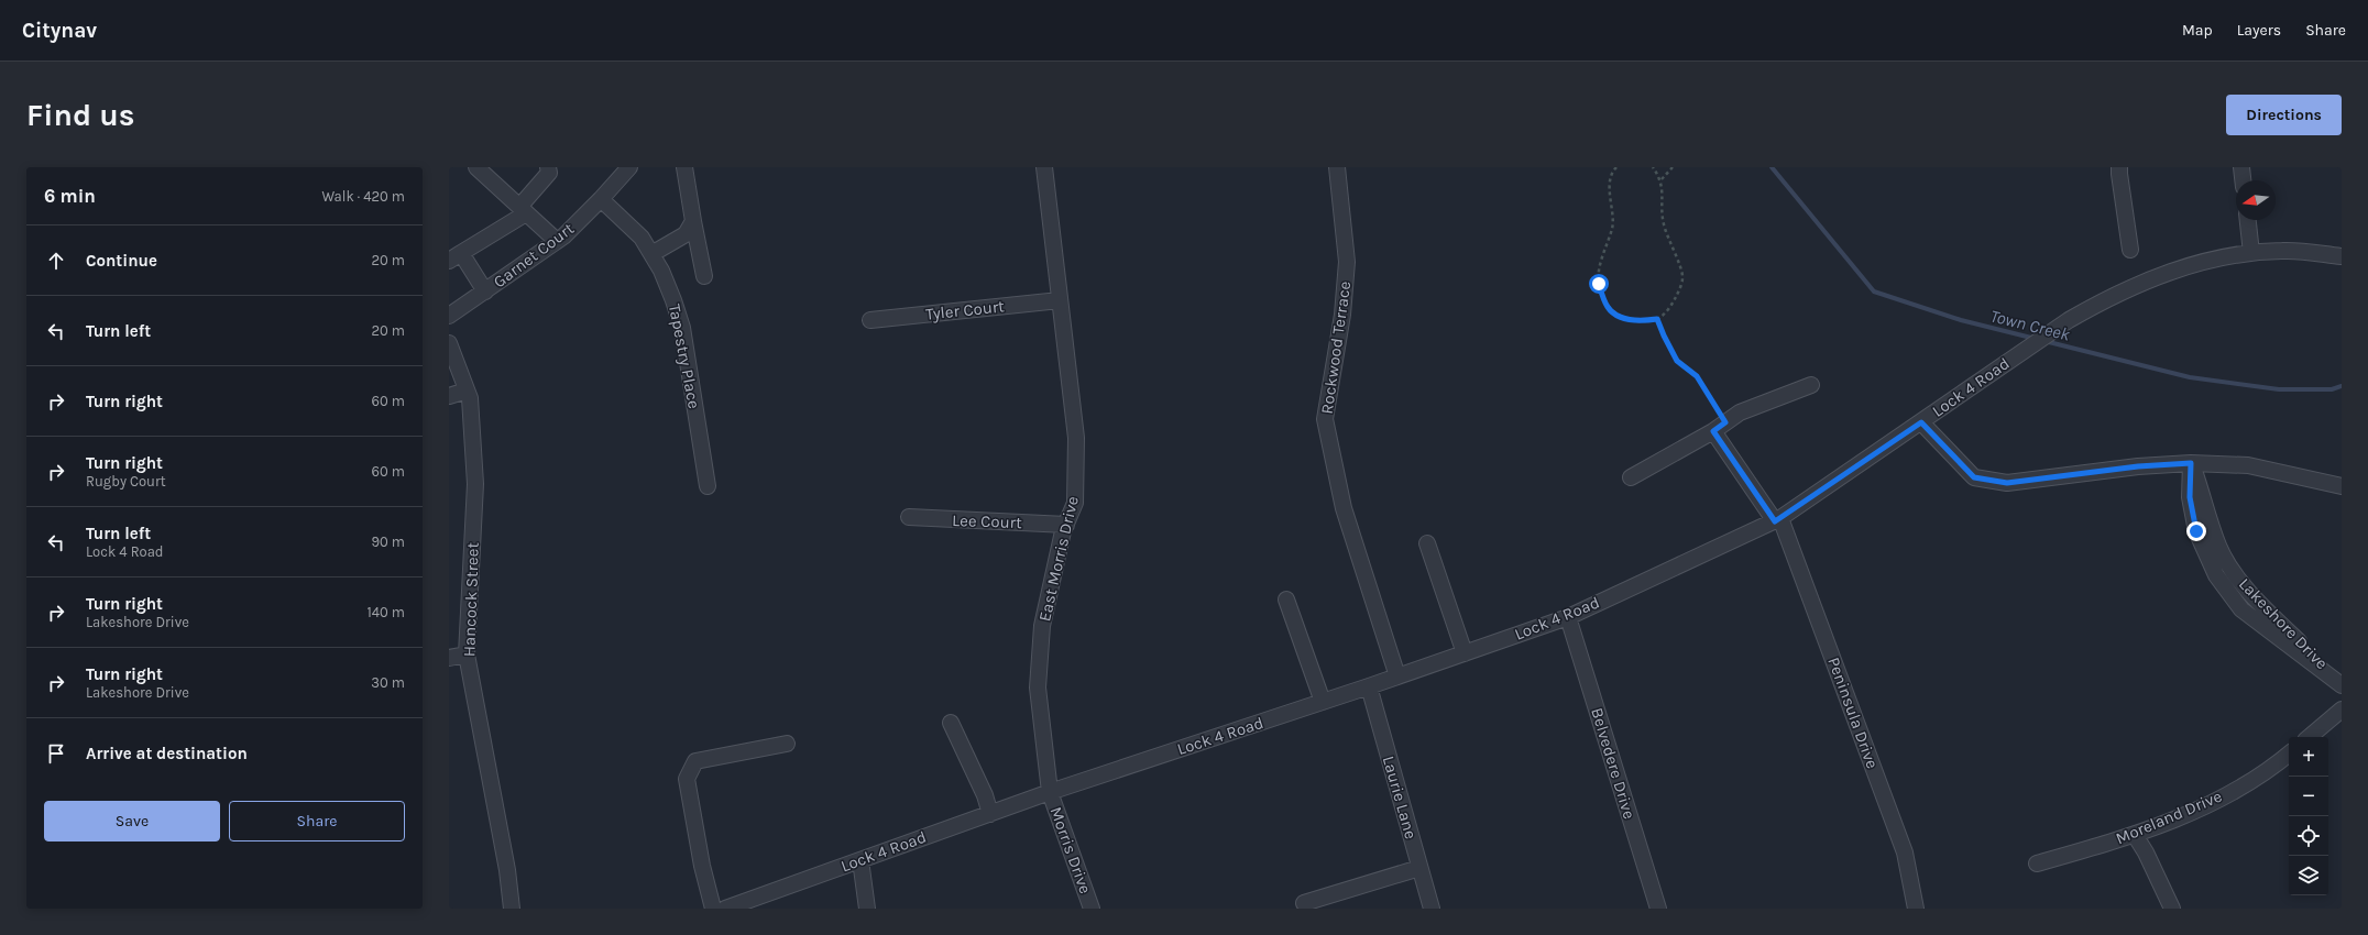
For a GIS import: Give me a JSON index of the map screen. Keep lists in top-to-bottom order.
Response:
{
  "streets": {
    "street": [
      "Garnet Court",
      "Tyler Court",
      "Rockwood Terrace",
      "Tapestry Place",
      "Lock 4 Road",
      "Lee Court",
      "East Morris Drive",
      "Hancock Street",
      "Lakeshore Drive",
      "Peninsula Drive",
      "Belvedere Drive",
      "Laurie Lane",
      "Moreland Drive",
      "Morris Drive"
    ]
  },
  "crossings": [
    ["Garnet Court", "Tapestry Place"],
    ["Tyler Court", "East Morris Drive"],
    ["Rockwood Terrace", "Lock 4 Road"],
    ["Lock 4 Road", "East Morris Drive"],
    ["Lock 4 Road", "Peninsula Drive"],
    ["Lock 4 Road", "Belvedere Drive"],
    ["Lock 4 Road", "Laurie Lane"],
    ["Lock 4 Road", "Morris Drive"],
    ["Lee Court", "East Morris Drive"],
    ["East Morris Drive", "Morris Drive"]
  ],
  "water": ["Town Creek"],
  "north": "left",
  "page": {
    "header": "Citynav",
    "nav": ["Map", "Layers", "Share"],
    "buttons": [
      "Directions",
      ["Save", "Share"]
    ],
    "title": "Find us",
    "heading": ["6 min", "Walk · 420 m"],
    "list": [
      ["Continue", "20 m"],
      ["Turn left", "20 m"],
      ["Turn right", "60 m"],
      ["Turn right", "Rugby Court", "60 m"],
      ["Turn left", "Lock 4 Road", "90 m"],
      ["Turn right", "Lakeshore Drive", "140 m"],
      ["Turn right", "Lakeshore Drive", "30 m"],
      "Arrive at destination"
    ],
    "map_buttons": ["+", "−"]
  }
}
